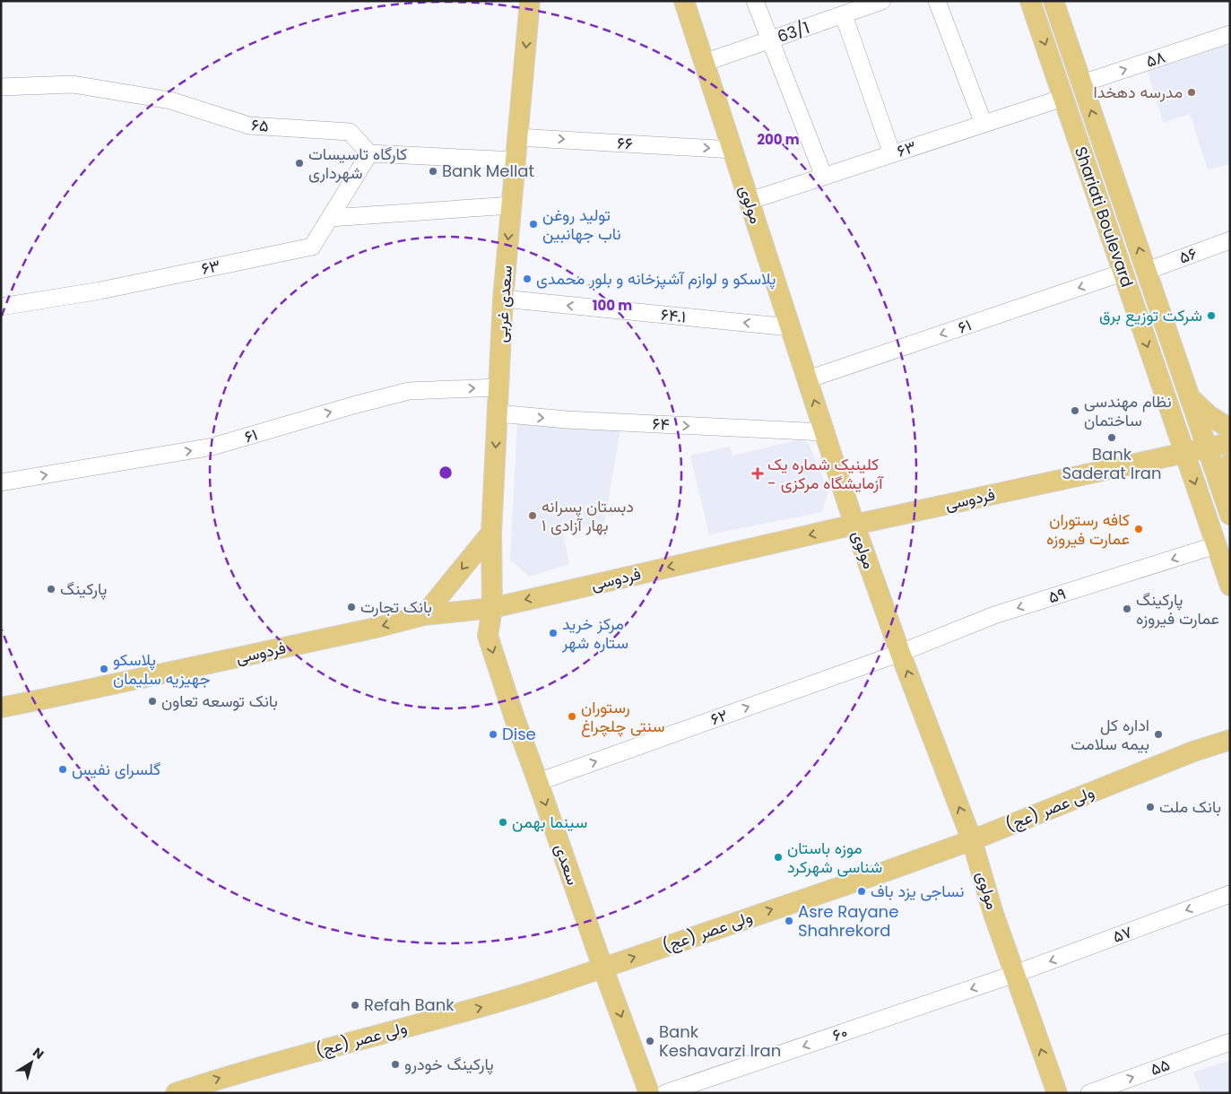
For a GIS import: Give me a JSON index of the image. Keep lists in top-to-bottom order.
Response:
{
  "streets": {
    "main road": [
      "مولوی",
      "Shariati Boulevard",
      "سعدی غربی",
      "فردوسی",
      "ولی عصر (عج)",
      "سعدی"
    ],
    "street": [
      "63/1",
      "۵۸",
      "۶۵",
      "۶۶",
      "۶۳",
      "۵۶",
      "۶۴.۱",
      "۶۱",
      "۶۴",
      "۵۹",
      "۶۲",
      "۵۷",
      "۶۰",
      "۵۵"
    ]
  },
  "crossings": [
    ["63/1", "مولوی"],
    ["۵۸", "Shariati Boulevard"],
    ["۶۵", "۶۳"],
    ["۶۶", "مولوی"],
    ["۶۶", "سعدی غربی"],
    ["۶۳", "مولوی"],
    ["۶۳", "Shariati Boulevard"],
    ["مولوی", "۶۴.۱"],
    ["مولوی", "۶۱"],
    ["مولوی", "۶۴"],
    ["مولوی", "فردوسی"],
    ["مولوی", "۵۹"],
    ["مولوی", "۶۲"],
    ["مولوی", "ولی عصر (عج)"],
    ["مولوی", "۵۷"],
    ["مولوی", "۶۰"],
    ["Shariati Boulevard", "۵۶"],
    ["Shariati Boulevard", "۶۱"],
    ["Shariati Boulevard", "فردوسی"],
    ["Shariati Boulevard", "۵۹"],
    ["سعدی غربی", "۶۴.۱"],
    ["سعدی غربی", "۶۱"],
    ["سعدی غربی", "۶۴"],
    ["سعدی غربی", "فردوسی"],
    ["سعدی غربی", "سعدی"],
    ["فردوسی", "سعدی"],
    ["۵۹", "۶۲"],
    ["۶۲", "سعدی"],
    ["ولی عصر (عج)", "سعدی"],
    ["۵۷", "۶۰"]
  ],
  "one_way": [
    "۵۸",
    "۶۶",
    "سعدی غربی",
    "۶۴.۱",
    "۶۴",
    "فردوسی",
    "۵۹",
    "۶۲",
    "ولی عصر (عج)",
    "سعدی",
    "۵۷",
    "۶۰",
    "۵۵"
  ],
  "places": {
    "other": [
      "مدرسه دهخدا",
      "کارگاه تاسیسات شهرداری",
      "Bank Mellat",
      "تولید روغن ناب جهانبین",
      "پلاسکو و لوازم آشپزخانه و بلور محمدی",
      "شرکت توزیع برق",
      "نظام مهندسی ساختمان",
      "Bank Saderat Iran",
      "دبستان پسرانه بهار آزادی ۱",
      "کافه رستوران عمارت فیروزه",
      "پارکینگ",
      "بانک تجارت",
      "پارکینگ عمارت فیروزه",
      "مرکز خرید ستاره شهر",
      "پلاسکو جهیزیه سلیمان",
      "بانک توسعه تعاون",
      "رستوران سنتی چلچراغ",
      "Dise",
      "اداره کل بیمه سلامت",
      "گلسرای نفیس",
      "بانک ملت",
      "سینما بهمن",
      "موزه باستان شناسی شهرکرد",
      "نساجی یزد باف",
      "Asre Rayane Shahrekord",
      "Refah Bank",
      "Bank Keshavarzi Iran",
      "پارکینگ خودرو"
    ],
    "health": ["کلینیک شماره یک - آزمایشگاه مرکزی"]
  },
  "north": "top right",
  "rings": ["200 m", "100 m"]
}
